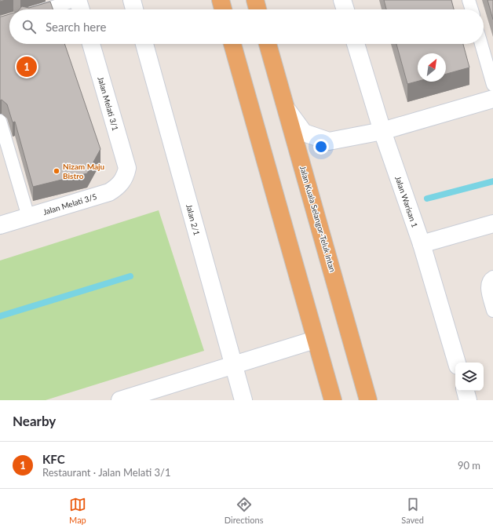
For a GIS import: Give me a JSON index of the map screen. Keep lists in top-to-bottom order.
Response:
{
  "streets": {
    "highway": ["Jalan Kuala Selangor-Teluk Intan"],
    "street": [
      "Jalan Melati 3/1",
      "Jalan Warisan 1",
      "Jalan Melati 3/5",
      "Jalan 2/1"
    ]
  },
  "crossings": [
    ["Jalan Melati 3/1", "Jalan Melati 3/5"]
  ],
  "places": ["Nizam Maju Bistro"],
  "north": "top right",
  "page": {
    "search": "Search here",
    "pins": "1",
    "heading": "Nearby",
    "list": [
      {
        "mark": "1",
        "name": "KFC",
        "note": "Restaurant · Jalan Melati 3/1",
        "value": "90 m"
      }
    ],
    "nav": ["Map", "Directions", "Saved"]
  }
}
